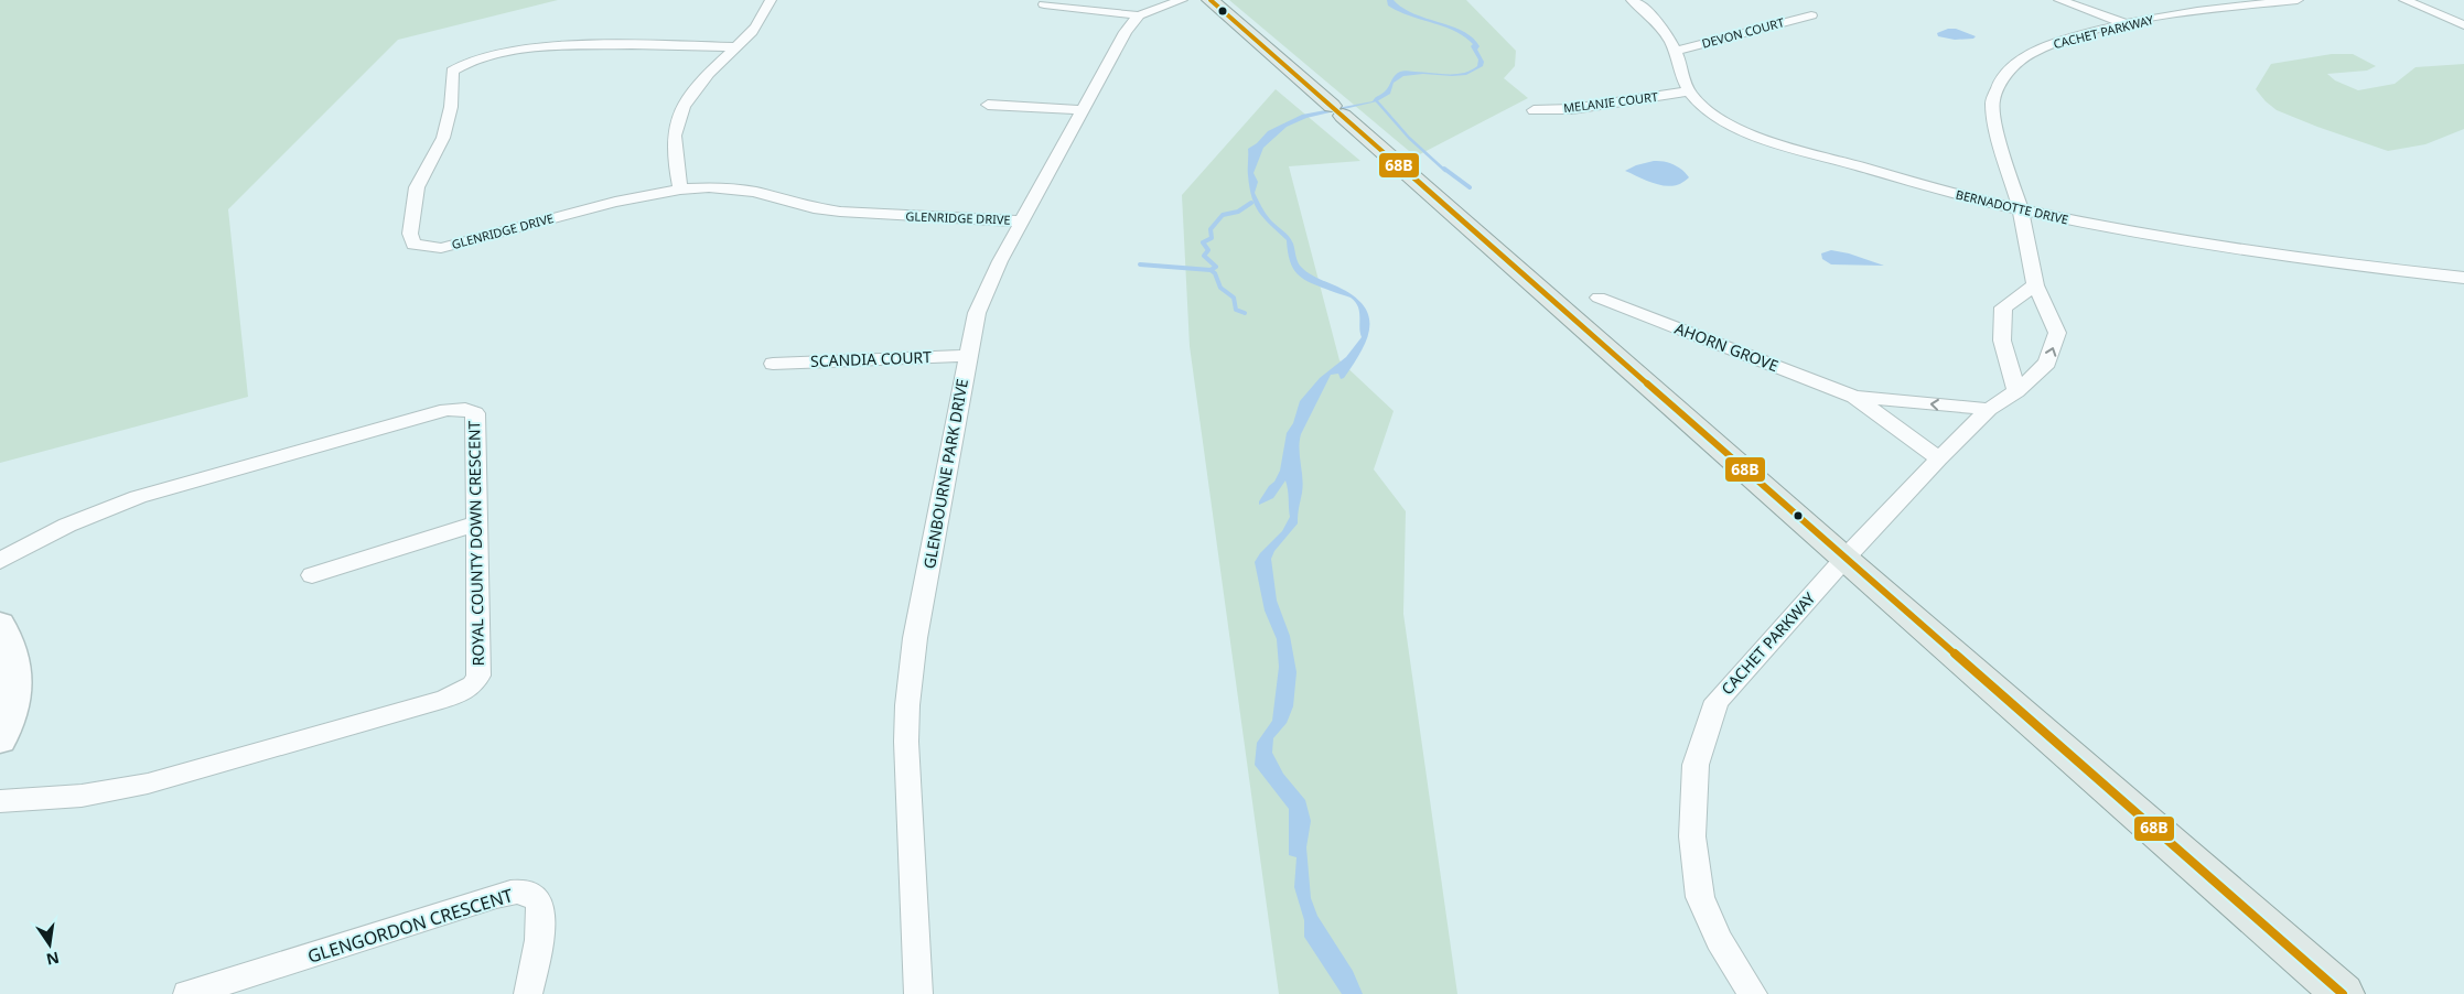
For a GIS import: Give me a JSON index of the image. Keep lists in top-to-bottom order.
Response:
{
  "streets": {
    "street": [
      "CACHET PARKWAY",
      "DEVON COURT",
      "MELANIE COURT",
      "BERNADOTTE DRIVE",
      "GLENRIDGE DRIVE",
      "AHORN GROVE",
      "SCANDIA COURT",
      "GLENBOURNE PARK DRIVE",
      "ROYAL COUNTY DOWN CRESCENT",
      "GLENGORDON CRESCENT"
    ]
  },
  "crossings": [
    ["CACHET PARKWAY", "BERNADOTTE DRIVE"],
    ["CACHET PARKWAY", "AHORN GROVE"],
    ["DEVON COURT", "BERNADOTTE DRIVE"],
    ["MELANIE COURT", "BERNADOTTE DRIVE"],
    ["GLENRIDGE DRIVE", "GLENBOURNE PARK DRIVE"],
    ["SCANDIA COURT", "GLENBOURNE PARK DRIVE"]
  ],
  "lines": ["transit line 68B"],
  "north": "bottom"
}
